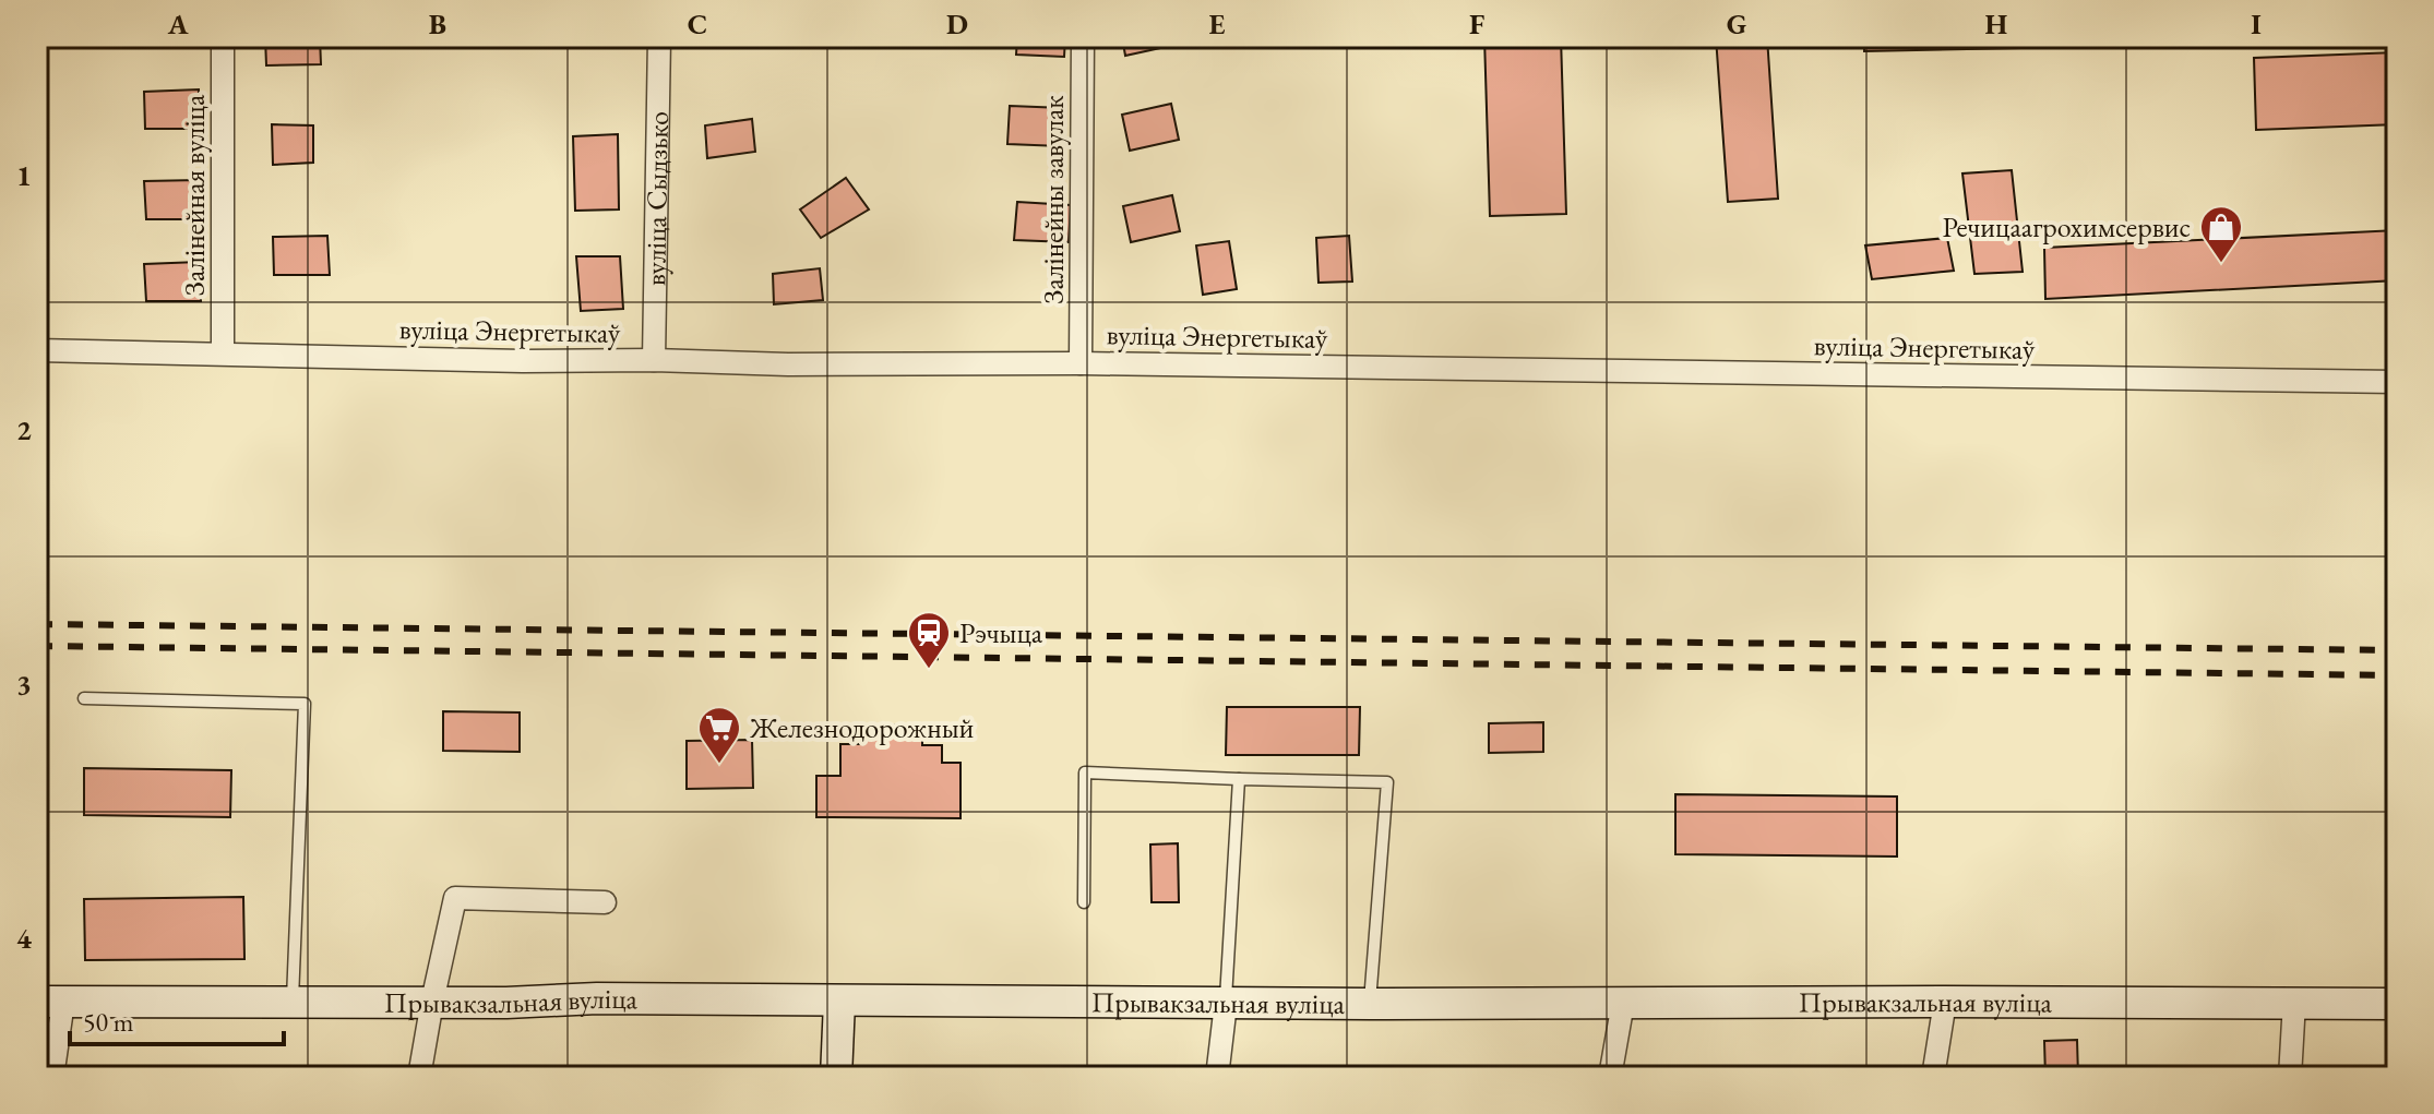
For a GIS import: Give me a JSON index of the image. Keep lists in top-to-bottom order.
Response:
{
  "streets": {
    "main road": ["Прывакзальная вуліца"],
    "street": [
      "Залінейная вуліца",
      "вуліца Сыдзько",
      "Залінейны завулак",
      "вуліца Энергетыкаў"
    ]
  },
  "crossings": [
    ["Залінейная вуліца", "вуліца Энергетыкаў"],
    ["вуліца Сыдзько", "вуліца Энергетыкаў"],
    ["Залінейны завулак", "вуліца Энергетыкаў"]
  ],
  "places": {
    "shop": ["Речицаагрохимсервис"],
    "station": ["Рэчыца"],
    "supermarket": ["Железнодорожный"]
  },
  "scale_bar": "50 m",
  "grid": {
    "columns": [
      "A",
      "B",
      "C",
      "D",
      "E",
      "F",
      "G",
      "H",
      "I"
    ],
    "rows": [
      "1",
      "2",
      "3",
      "4"
    ]
  }
}
